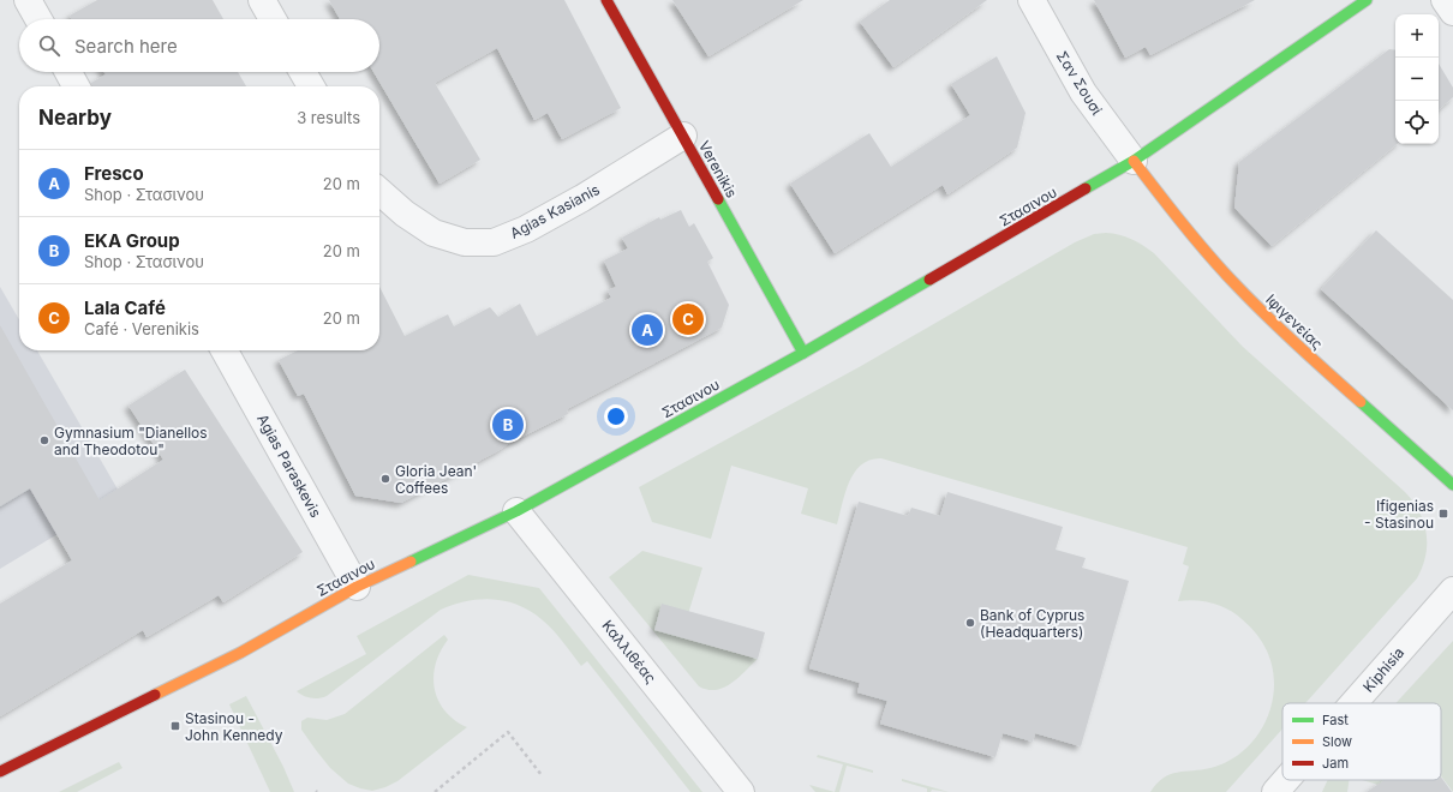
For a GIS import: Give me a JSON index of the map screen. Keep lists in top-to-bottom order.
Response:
{
  "streets": {
    "street": [
      "Σαν Σουσί",
      "Verenikis",
      "Στασινου",
      "Agias Kasianis",
      "Ιφιγενείας",
      "Agias Paraskevis",
      "Καλλιθέας",
      "Kiphisia"
    ]
  },
  "crossings": [
    ["Σαν Σουσί", "Στασινου"],
    ["Σαν Σουσί", "Ιφιγενείας"],
    ["Verenikis", "Στασινου"],
    ["Verenikis", "Agias Kasianis"],
    ["Στασινου", "Ιφιγενείας"],
    ["Στασινου", "Agias Paraskevis"],
    ["Στασινου", "Καλλιθέας"]
  ],
  "places": {
    "other": ["Gymnasium \"Dianellos and Theodotou\"", "Gloria Jean' Coffees", "Bank of Cyprus (Headquarters)"],
    "transit": ["Ifigenias - Stasinou", "Stasinou - John Kennedy"]
  },
  "legend": ["Fast", "Slow", "Jam"],
  "page": {
    "map_buttons": ["+", "−"],
    "search": "Search here",
    "heading": ["Nearby", "3 results"],
    "list": [
      {
        "mark": "A",
        "name": "Fresco",
        "note": "Shop · Στασινου",
        "value": "20 m"
      },
      {
        "mark": "B",
        "name": "EKA Group",
        "note": "Shop · Στασινου",
        "value": "20 m"
      },
      {
        "mark": "C",
        "name": "Lala Café",
        "note": "Café · Verenikis",
        "value": "20 m"
      }
    ],
    "pins": ["C", "A", "B"]
  }
}
